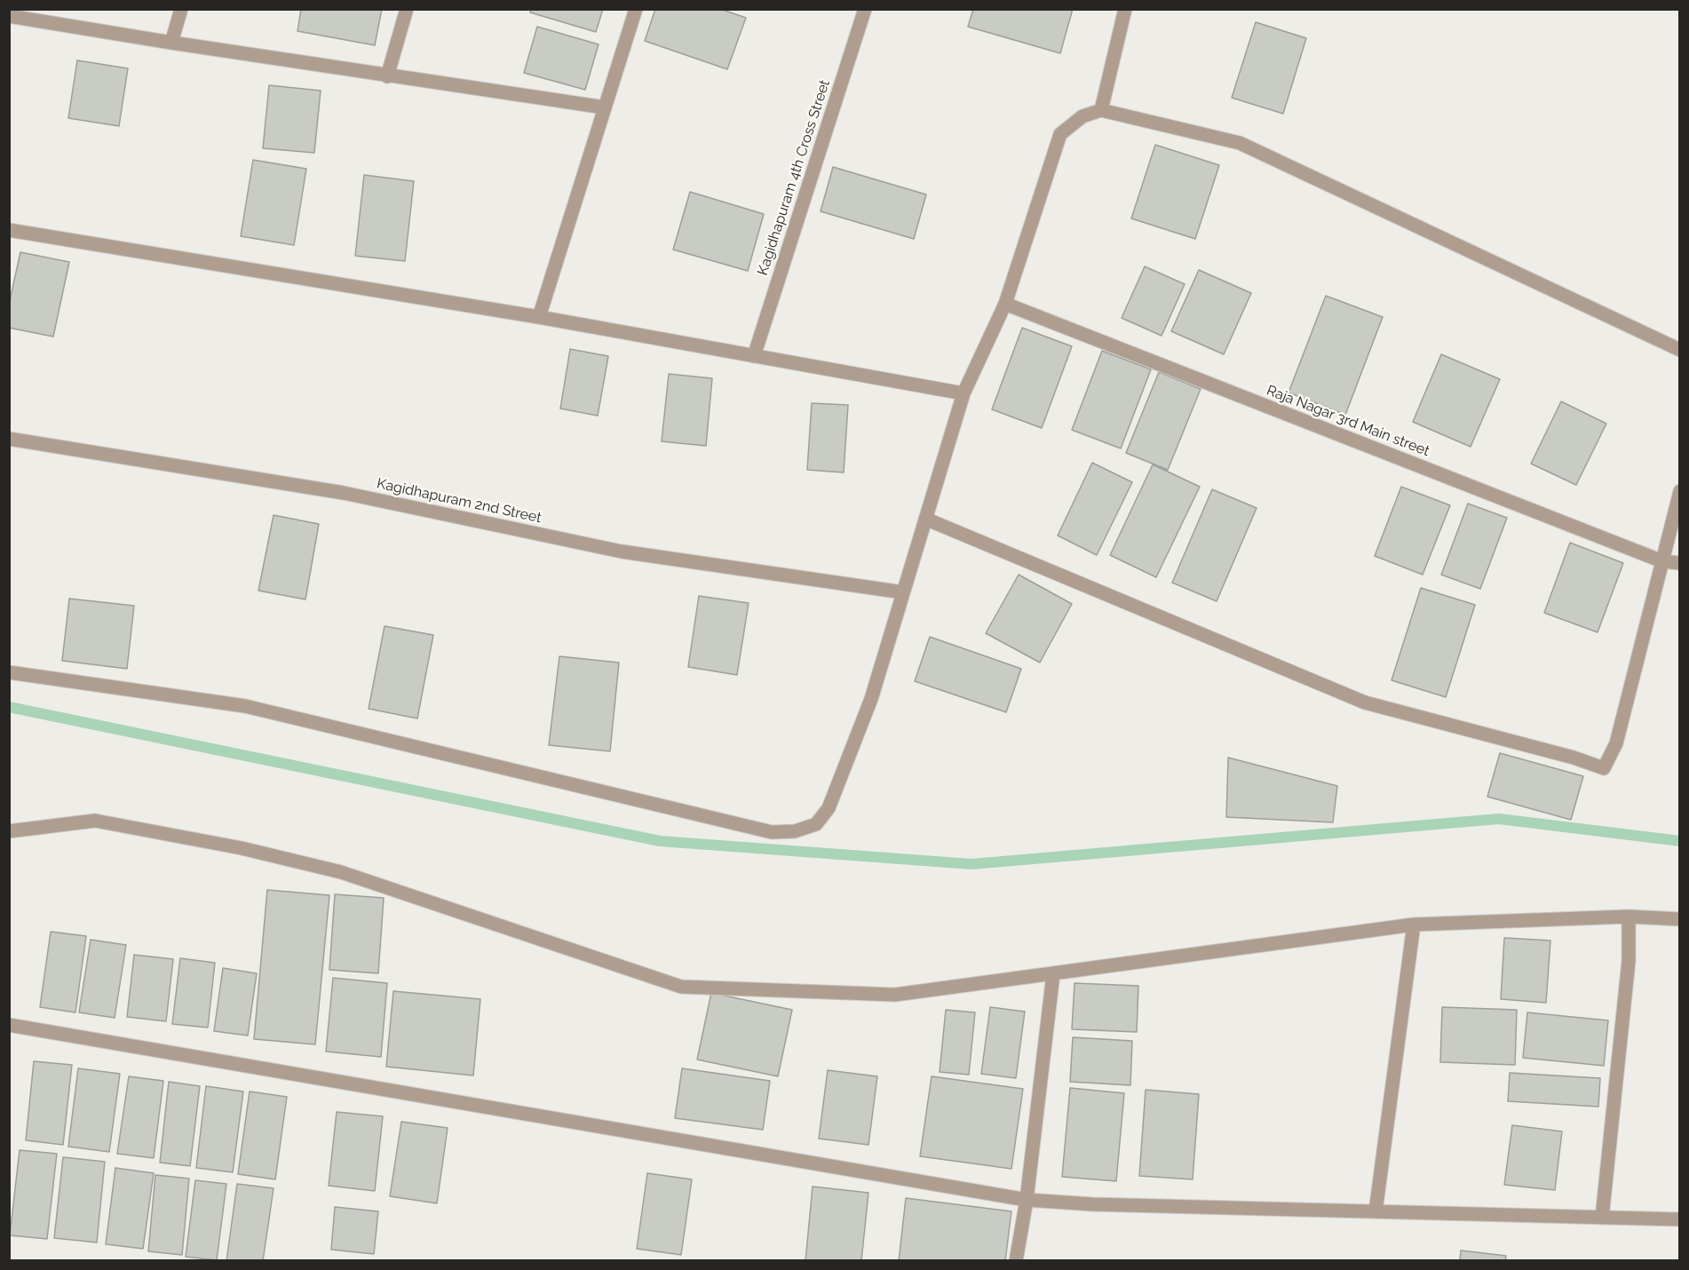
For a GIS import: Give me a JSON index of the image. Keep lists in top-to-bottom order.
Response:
{
  "streets": {
    "street": ["Kagidhapuram 4th Cross Street", "Raja Nagar 3rd Main street", "Kagidhapuram 2nd Street"]
  }
}
